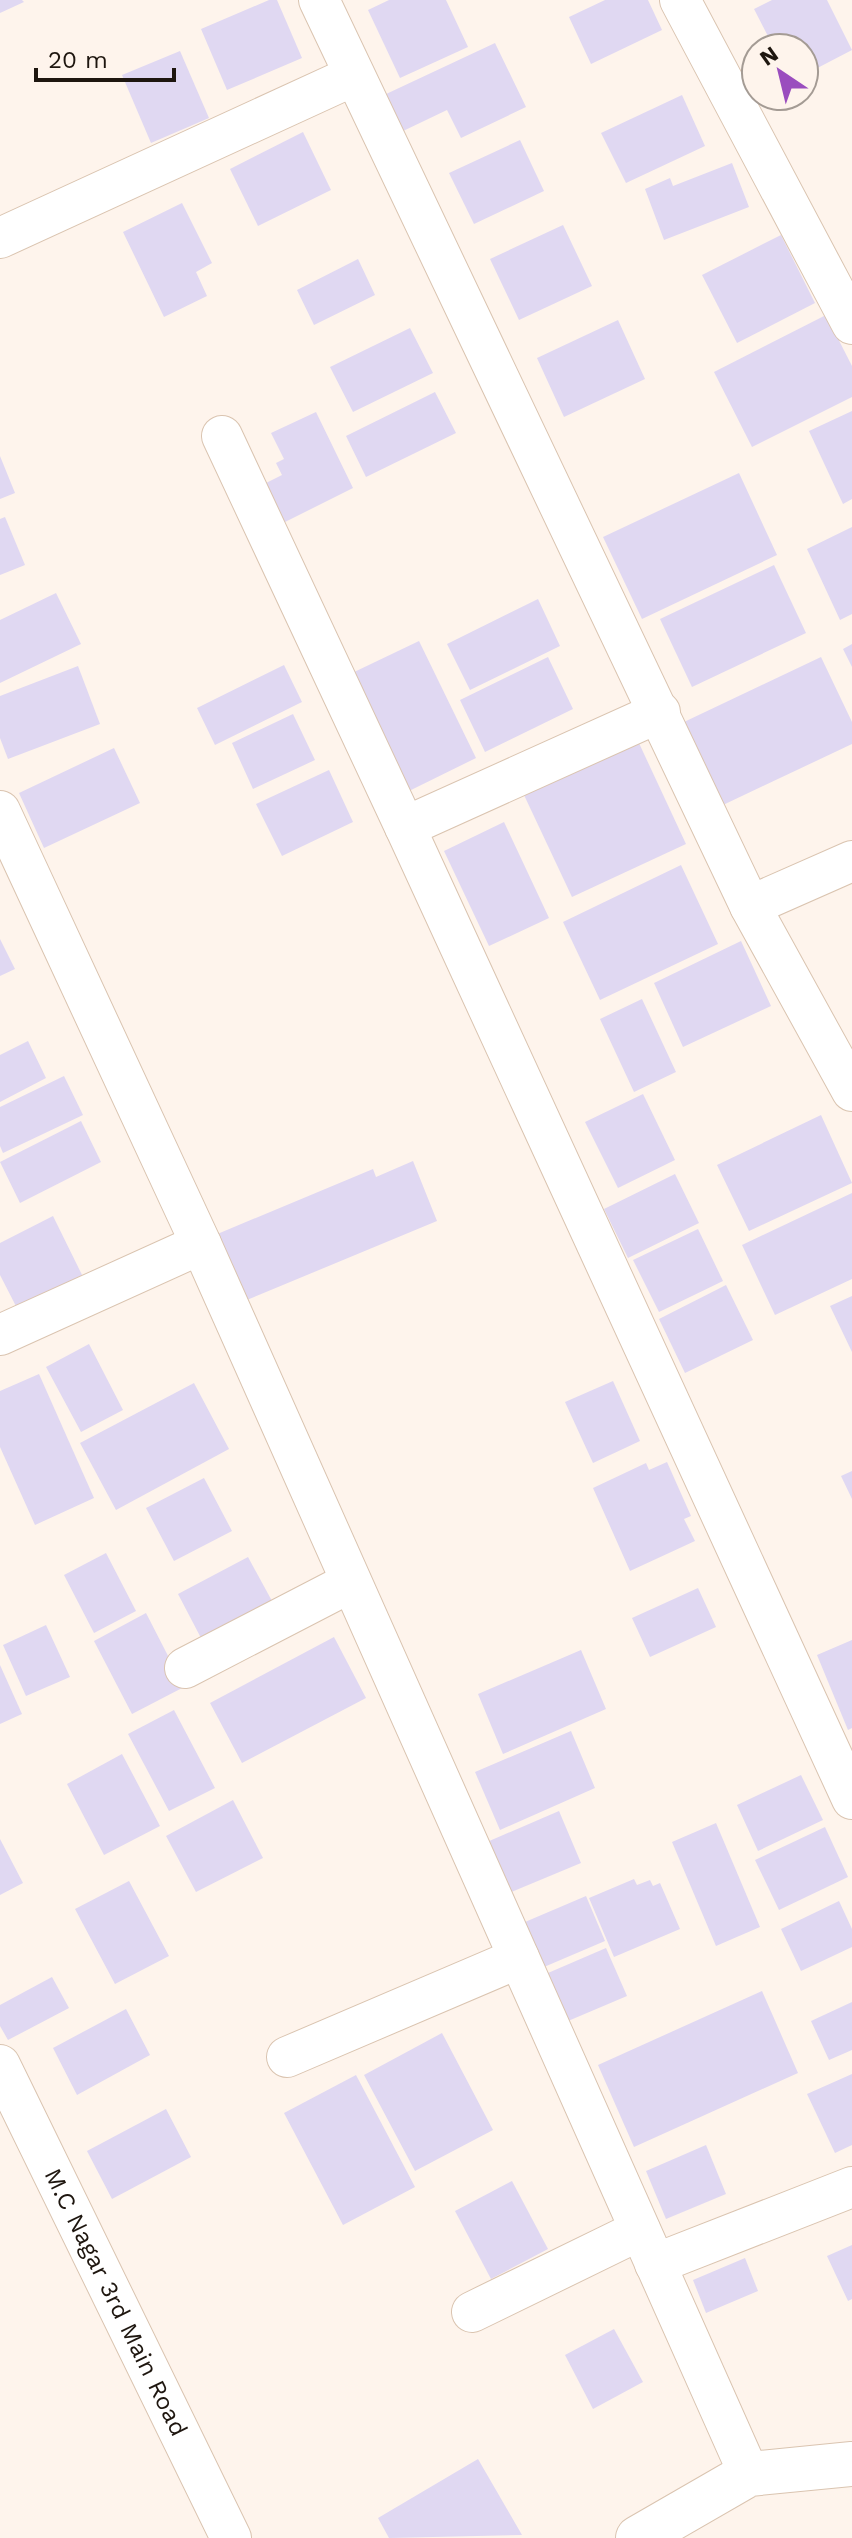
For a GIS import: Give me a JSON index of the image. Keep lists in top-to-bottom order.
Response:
{
  "streets": {
    "street": ["M.C Nagar 3rd Main Road"]
  },
  "scale_bar": "20 m",
  "north": "top left"
}
